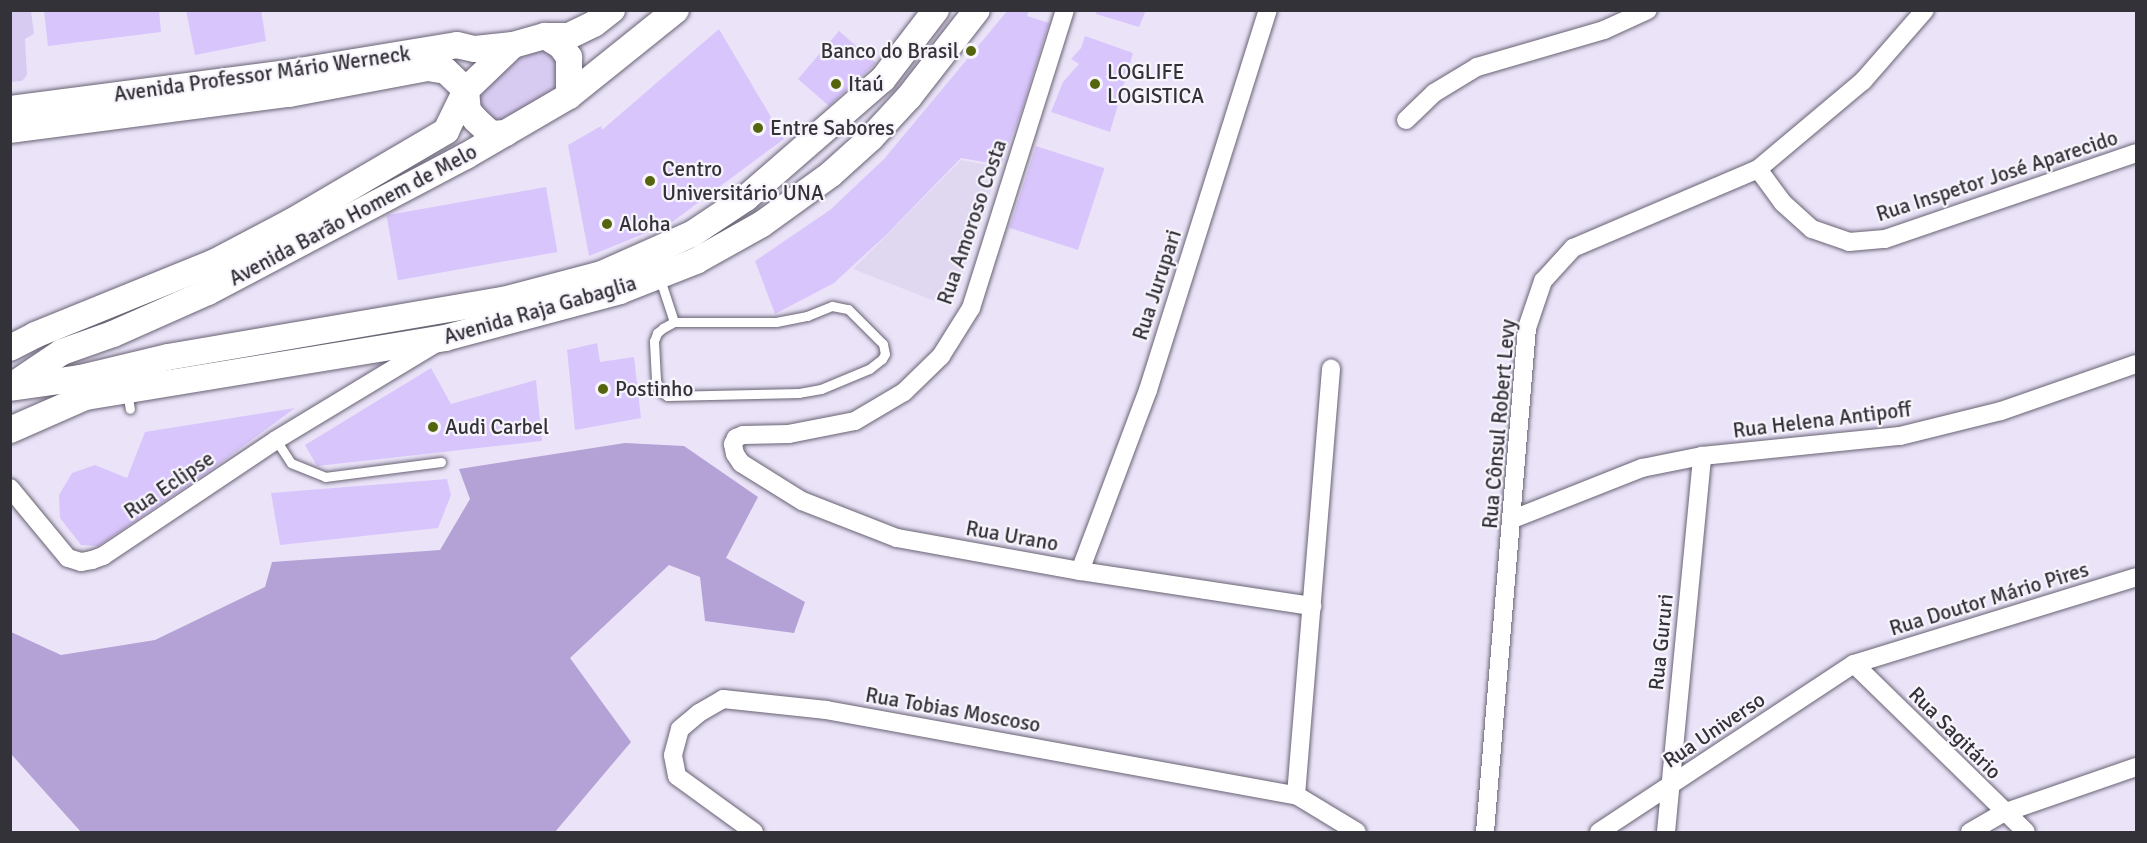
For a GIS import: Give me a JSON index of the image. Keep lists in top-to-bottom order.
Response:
{
  "streets": {
    "main road": ["Avenida Professor Mário Werneck", "Avenida Barão Homem de Melo", "Avenida Raja Gabaglia"],
    "street": [
      "Rua Inspetor José Aparecido",
      "Rua Amoroso Costa",
      "Rua Jurupari",
      "Rua Helena Antipoff",
      "Rua Cônsul Robert Levy",
      "Rua Eclipse",
      "Rua Urano",
      "Rua Doutor Mário Pires",
      "Rua Gururi",
      "Rua Tobias Moscoso",
      "Rua Universo",
      "Rua Sagitário"
    ]
  },
  "crossings": [
    ["Avenida Professor Mário Werneck", "Avenida Barão Homem de Melo"],
    ["Rua Inspetor José Aparecido", "Rua Cônsul Robert Levy"],
    ["Avenida Barão Homem de Melo", "Avenida Raja Gabaglia"],
    ["Rua Amoroso Costa", "Rua Urano"],
    ["Rua Jurupari", "Rua Urano"],
    ["Avenida Raja Gabaglia", "Rua Eclipse"],
    ["Rua Helena Antipoff", "Rua Cônsul Robert Levy"],
    ["Rua Helena Antipoff", "Rua Gururi"],
    ["Rua Doutor Mário Pires", "Rua Universo"],
    ["Rua Doutor Mário Pires", "Rua Sagitário"],
    ["Rua Gururi", "Rua Universo"],
    ["Rua Universo", "Rua Sagitário"]
  ],
  "places": [
    "Banco do Brasil",
    "Itaú",
    "LOGLIFE LOGISTICA",
    "Entre Sabores",
    "Centro Universitário UNA",
    "Aloha",
    "Postinho",
    "Audi Carbel"
  ]
}
